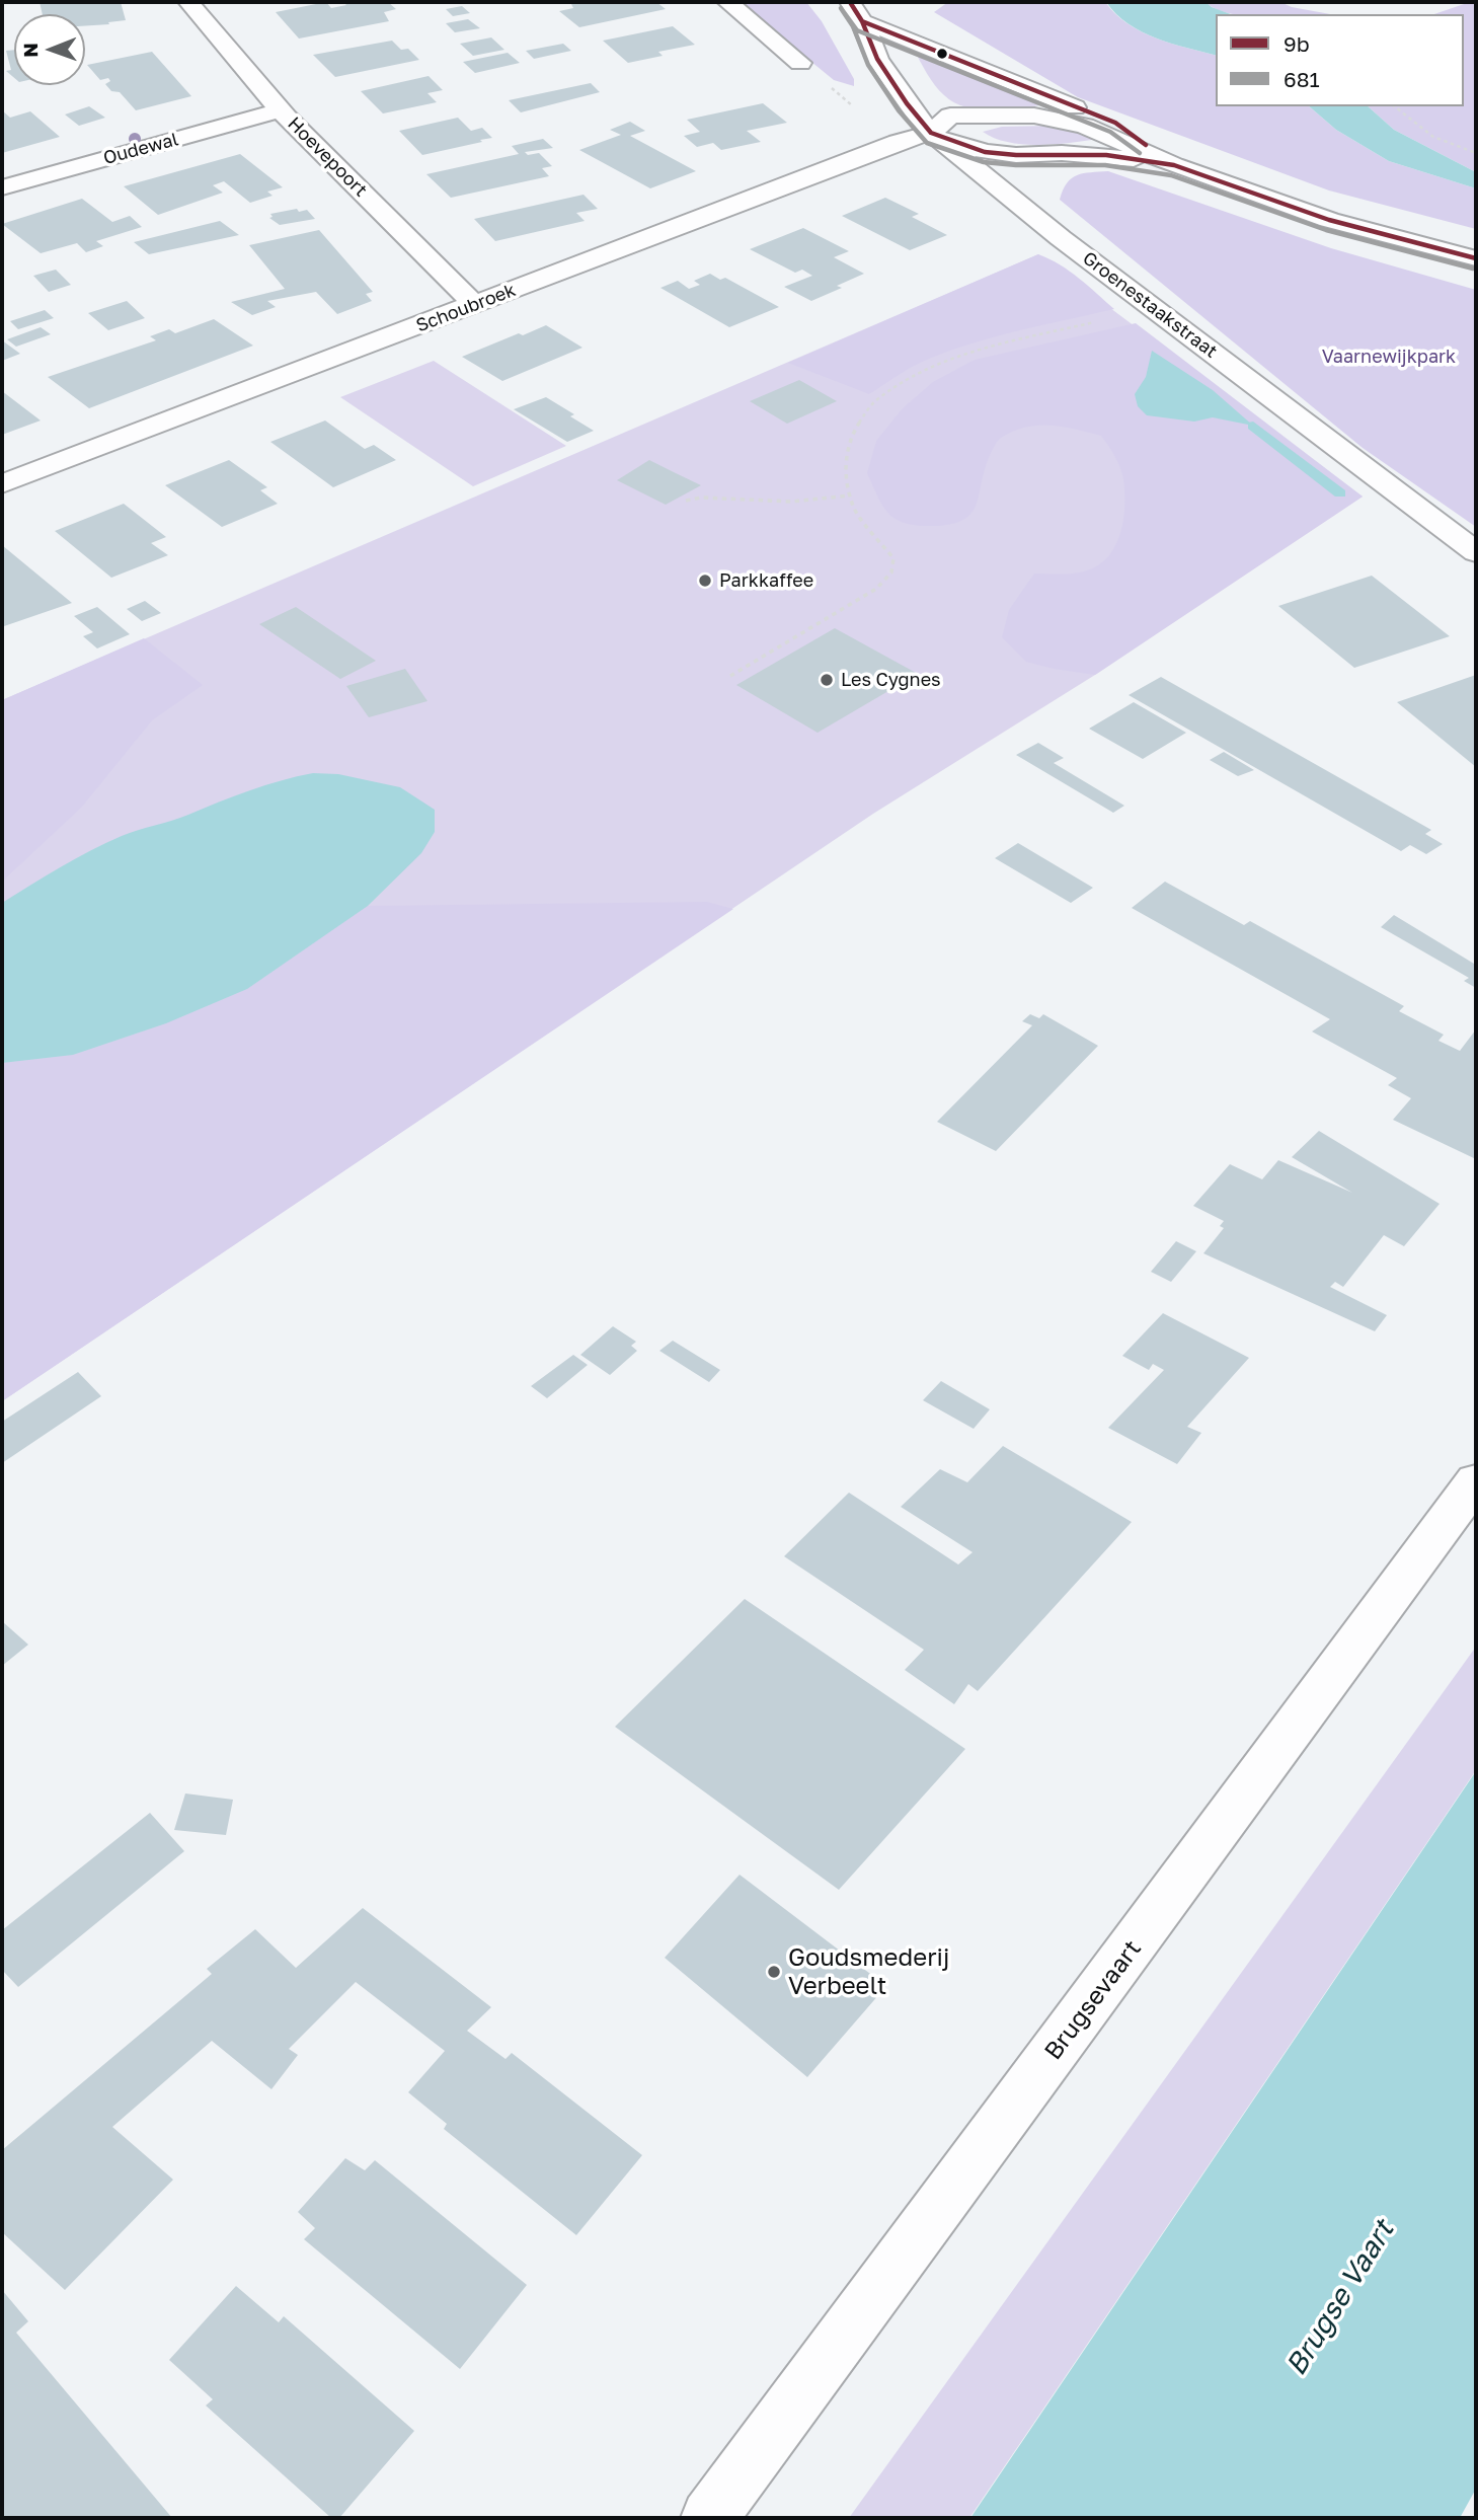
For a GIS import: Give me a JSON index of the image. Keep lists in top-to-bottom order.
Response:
{
  "streets": {
    "street": [
      "Oudewal",
      "Hoevepoort",
      "Groenestaakstraat",
      "Schoubroek",
      "Brugsevaart"
    ]
  },
  "crossings": [
    ["Oudewal", "Hoevepoort"],
    ["Hoevepoort", "Schoubroek"],
    ["Groenestaakstraat", "Schoubroek"]
  ],
  "water": ["Brugse Vaart"],
  "parks": ["Vaarnewijkpark"],
  "places": ["Parkkaffee", "Les Cygnes", "Goudsmederij Verbeelt"],
  "lines": ["transit line 9b", "transit line 681"],
  "legend": ["9b", "681"],
  "north": "left"
}
